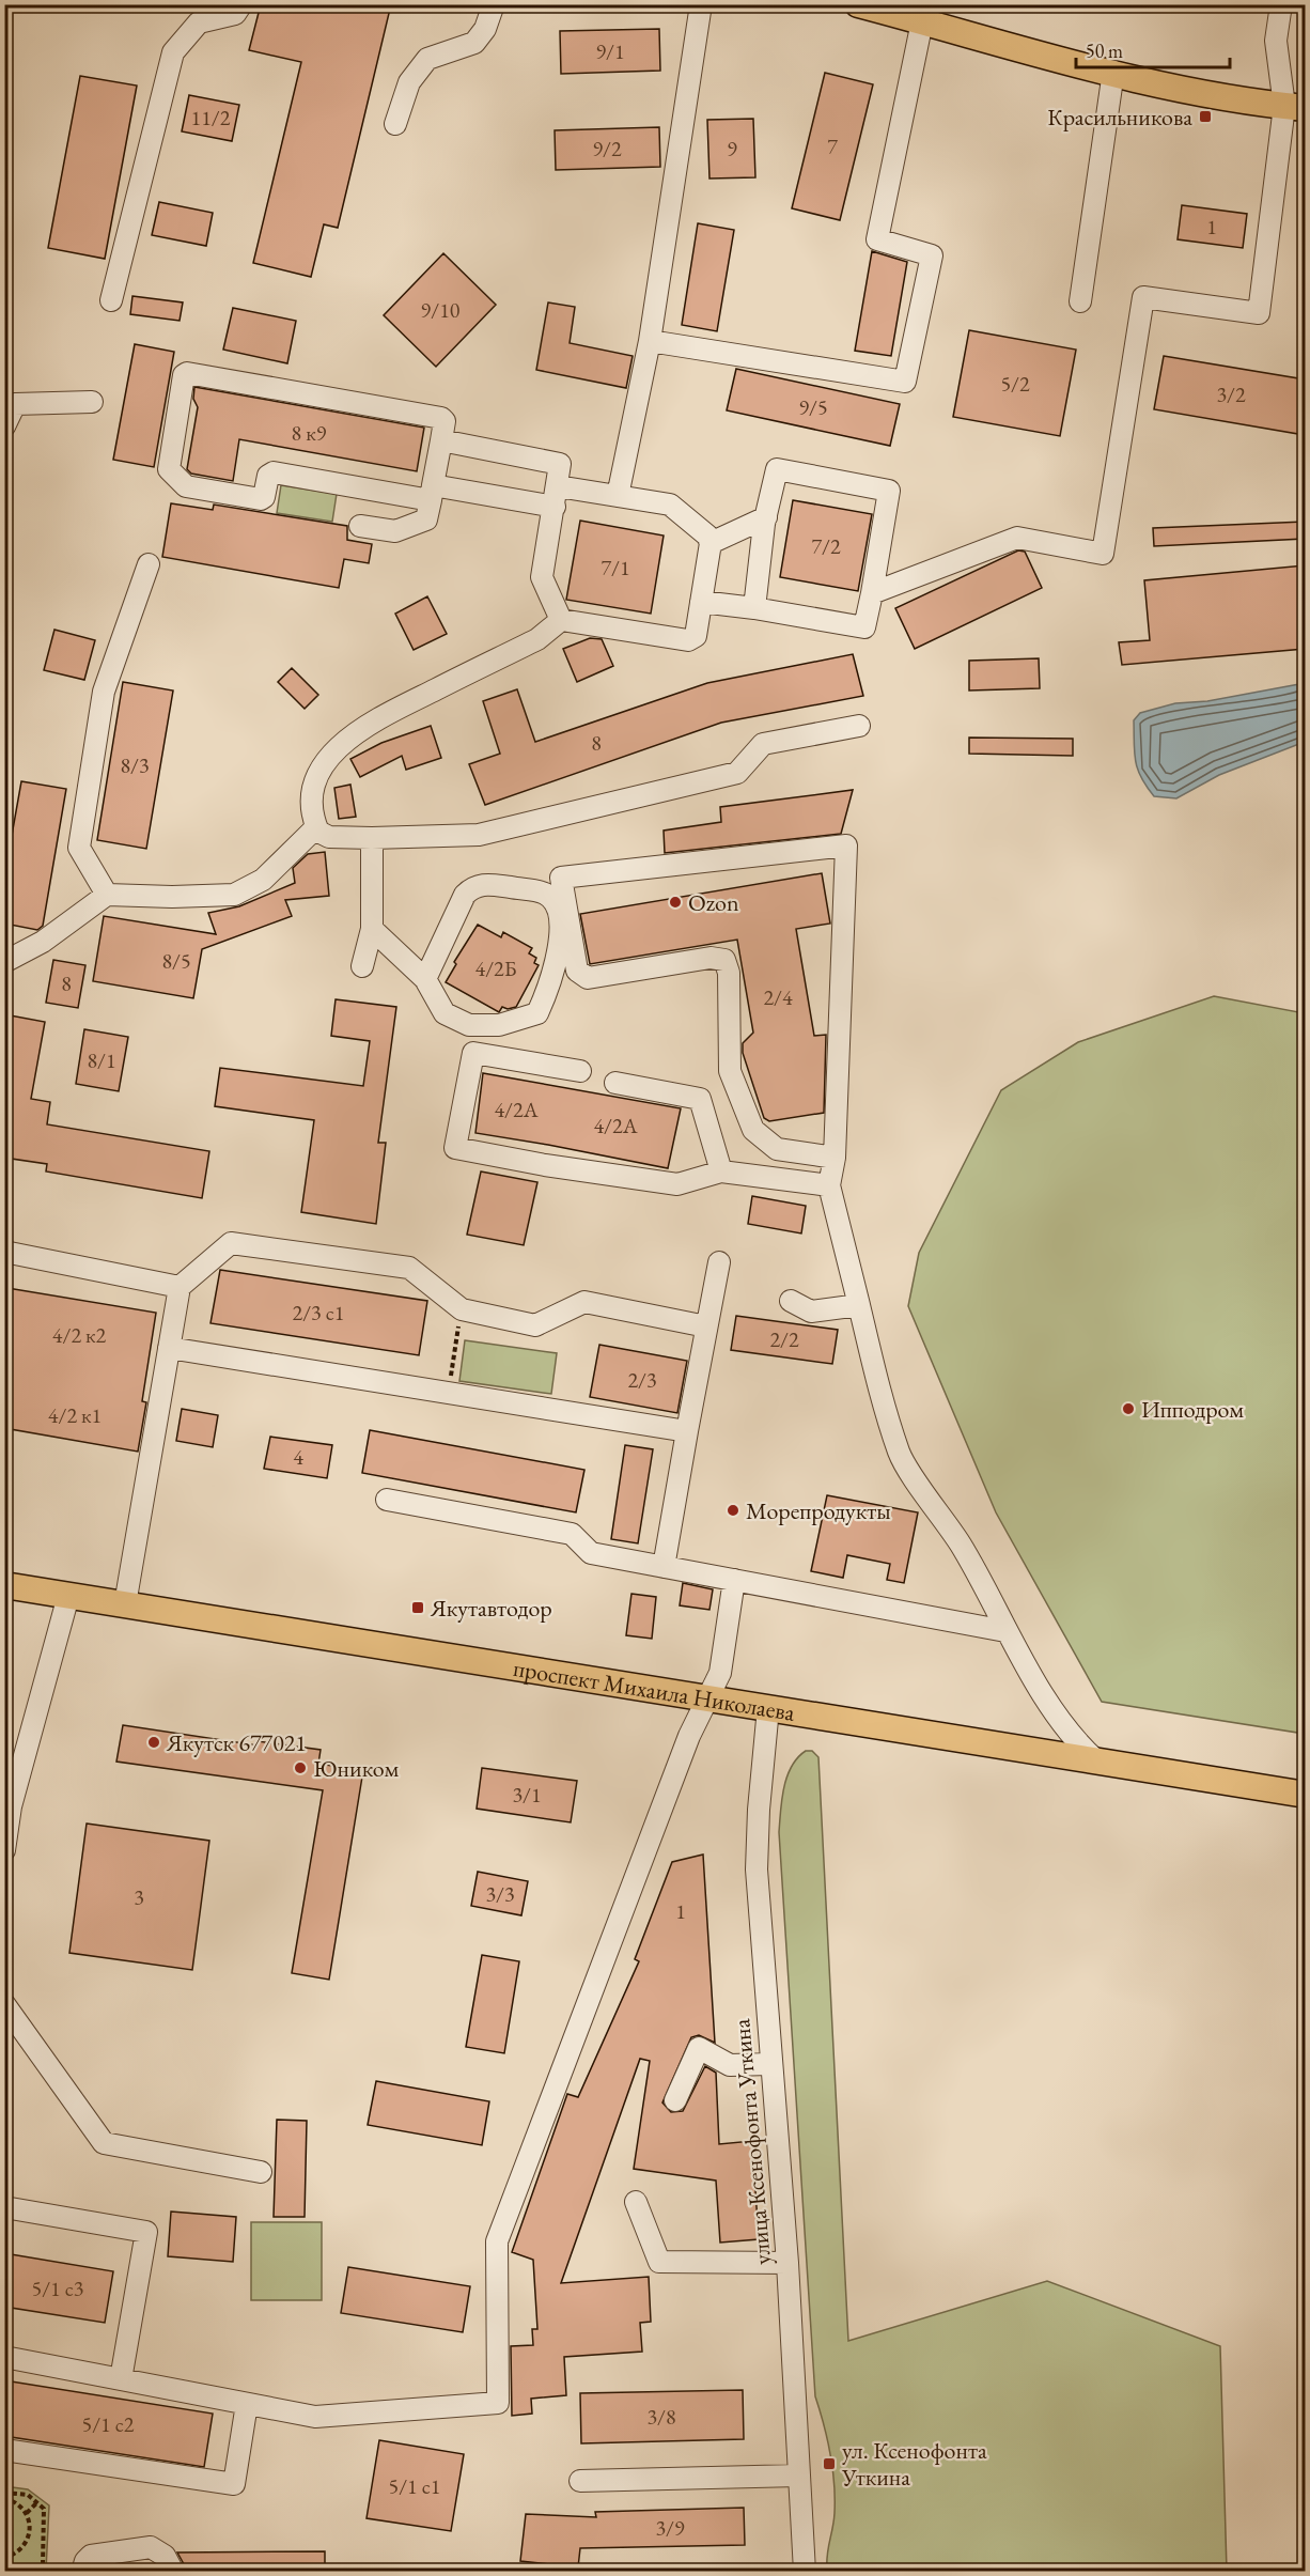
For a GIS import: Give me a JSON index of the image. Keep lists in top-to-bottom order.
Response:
{
  "streets": {
    "main road": ["проспект Михаила Николаева"],
    "street": ["улица Ксенофонта Уткина"]
  },
  "crossings": [
    ["проспект Михаила Николаева", "улица Ксенофонта Уткина"]
  ],
  "places": {
    "transit": ["Красильникова", "Якутавтодор", "ул. Ксенофонта Уткина"],
    "other": [
      "Ozon",
      "Ипподром",
      "Морепродукты",
      "Якутск 677021",
      "Юником"
    ]
  },
  "house_numbers": [
    "9/1",
    "11/2",
    "7",
    "9/2",
    "9",
    "1",
    "9/10",
    "5/2",
    "3/2",
    "9/5",
    "8 к9",
    "7/2",
    "7/1",
    "8",
    "8/3",
    "8/5",
    "4/2Б",
    "8",
    "2/4",
    "8/1",
    "4/2А",
    "4/2А",
    "2/3 с1",
    "4/2 к2",
    "2/2",
    "2/3",
    "4/2 к1",
    "4",
    "3/1",
    "3/3",
    "3",
    "1",
    "5/1 с3",
    "3/8",
    "5/1 с2",
    "5/1 с1",
    "3/9"
  ],
  "scale_bar": "50 m"
}
